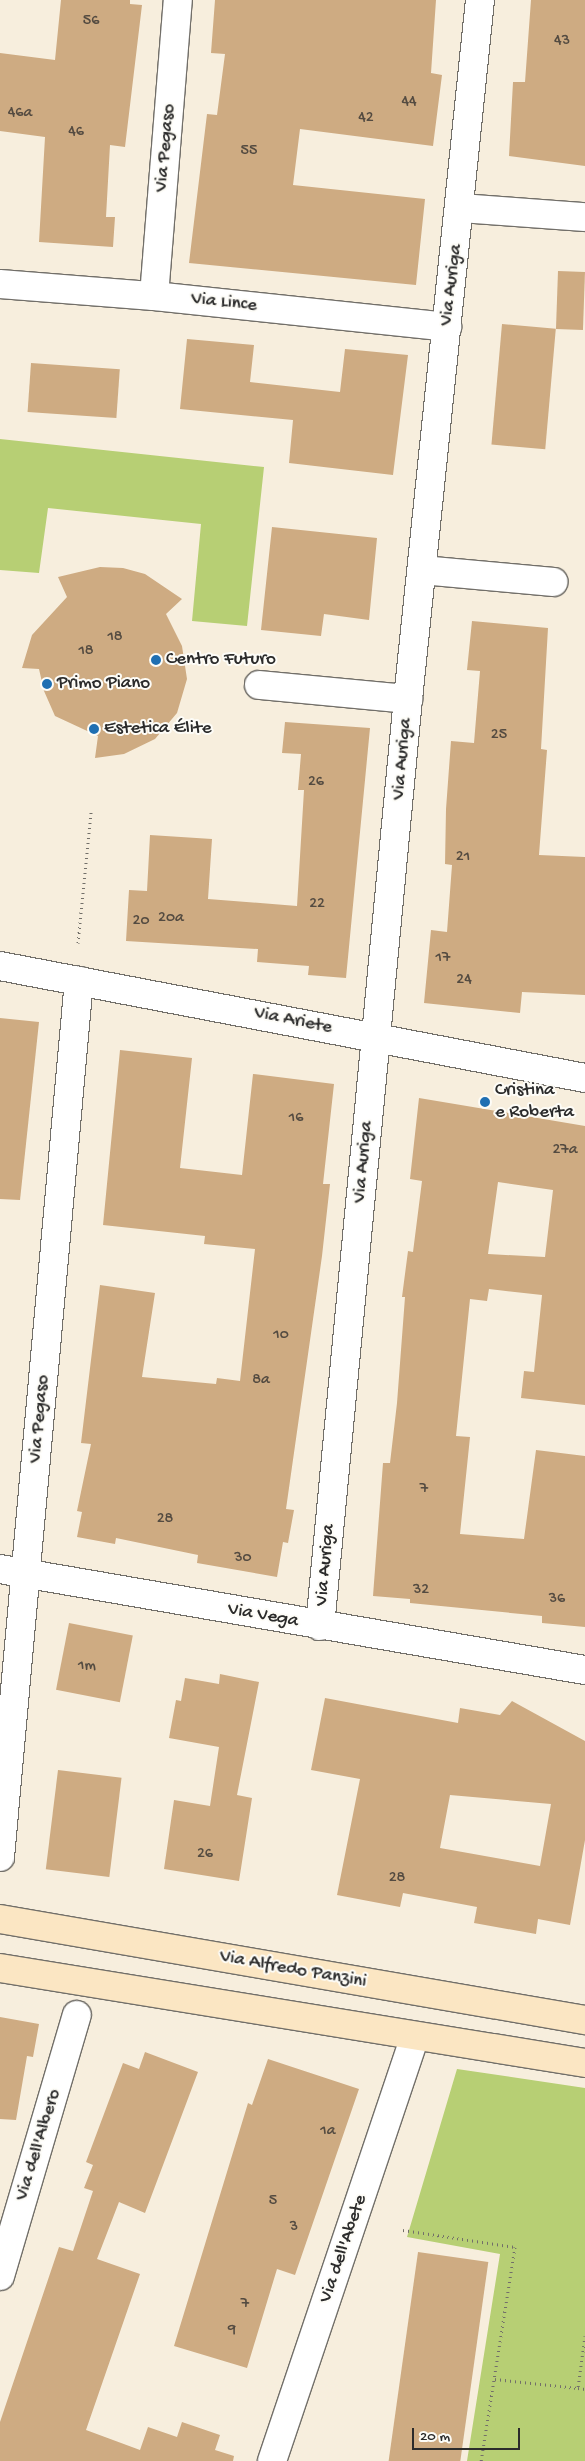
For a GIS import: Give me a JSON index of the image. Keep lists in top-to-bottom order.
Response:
{
  "streets": {
    "main road": ["Via Alfredo Panzini"],
    "street": [
      "Via Pegaso",
      "Via Auriga",
      "Via Lince",
      "Via Ariete",
      "Via Vega",
      "Via dell'Albero",
      "Via dell'Abete"
    ]
  },
  "crossings": [
    ["Via Pegaso", "Via Lince"],
    ["Via Pegaso", "Via Ariete"],
    ["Via Pegaso", "Via Vega"],
    ["Via Auriga", "Via Lince"],
    ["Via Auriga", "Via Ariete"],
    ["Via Auriga", "Via Vega"]
  ],
  "places": [
    "Centro Futuro",
    "Primo Piano",
    "Estetica Élite",
    "Cristina e Roberta"
  ],
  "house_numbers": [
    "56",
    "43",
    "44",
    "46a",
    "42",
    "46",
    "55",
    "18",
    "18",
    "25",
    "26",
    "21",
    "22",
    "20a",
    "20",
    "17",
    "24",
    "16",
    "27a",
    "10",
    "8a",
    "7",
    "28",
    "30",
    "32",
    "36",
    "1m",
    "26",
    "28",
    "1a",
    "5",
    "3",
    "7",
    "9"
  ],
  "scale_bar": "20 m"
}
